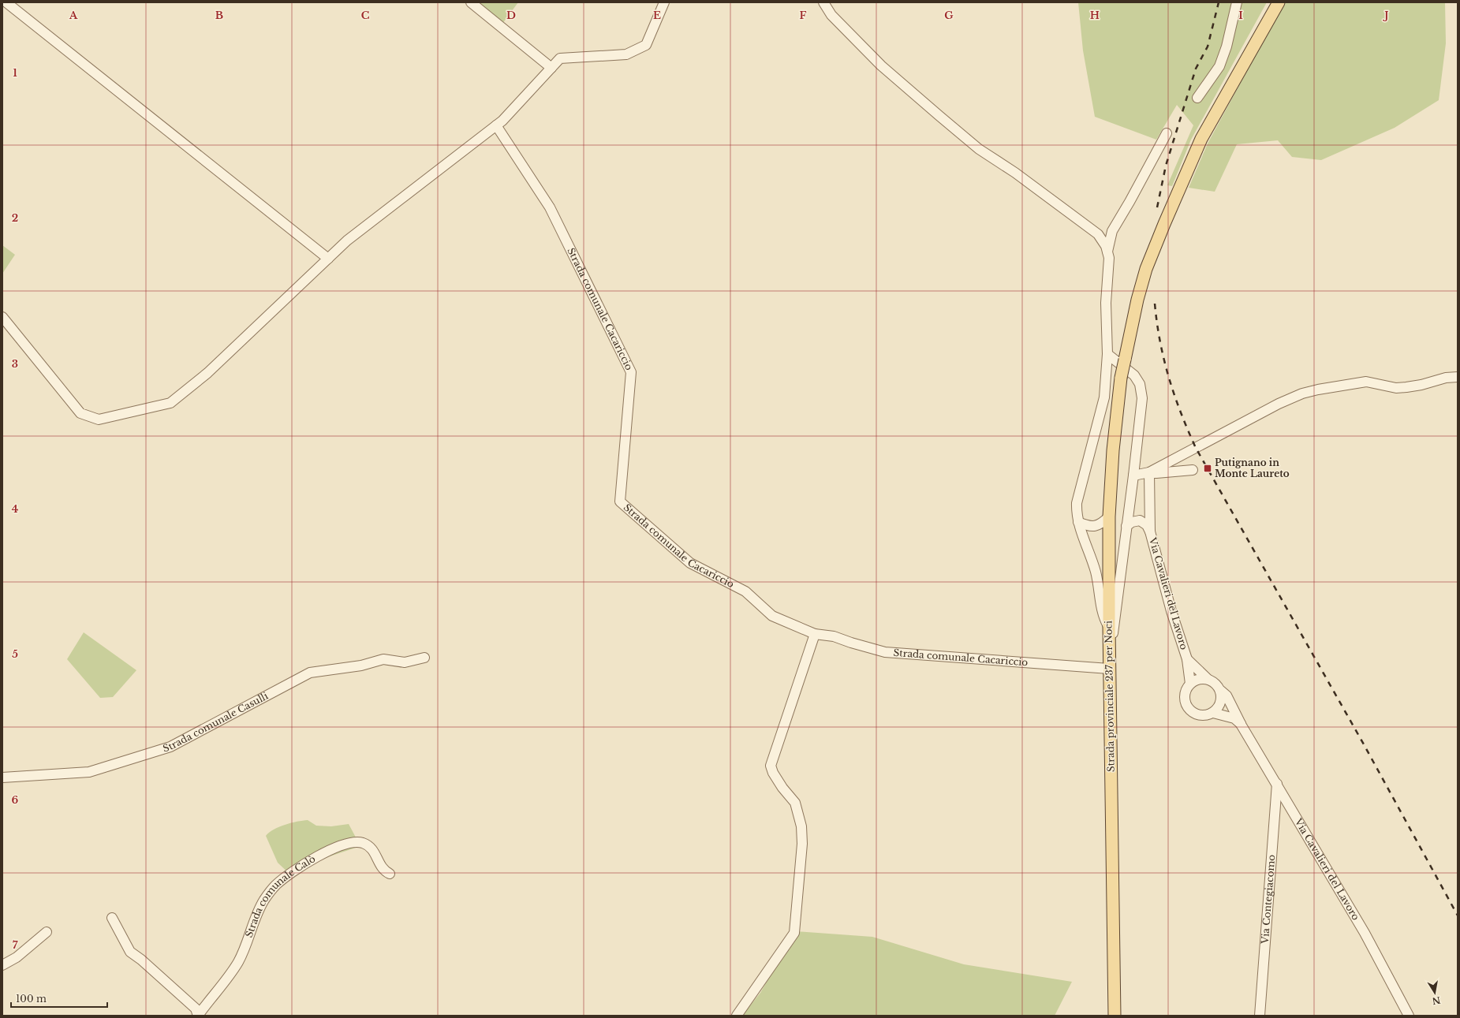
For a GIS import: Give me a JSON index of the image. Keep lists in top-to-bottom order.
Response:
{
  "streets": {
    "main road": ["Strada provinciale 237 per Noci"],
    "street": [
      "Strada comunale Cacariccio",
      "Via Cavalieri del Lavoro",
      "Strada comunale Casulli",
      "Strada comunale Calò",
      "Via Contegiacomo"
    ]
  },
  "crossings": [
    ["Strada comunale Cacariccio", "Strada provinciale 237 per Noci"],
    ["Via Cavalieri del Lavoro", "Via Contegiacomo"]
  ],
  "places": {
    "transit": ["Putignano in Monte Laureto"]
  },
  "scale_bar": "100 m",
  "north": "bottom",
  "grid": {
    "columns": [
      "A",
      "B",
      "C",
      "D",
      "E",
      "F",
      "G",
      "H",
      "I",
      "J"
    ],
    "rows": [
      "1",
      "2",
      "3",
      "4",
      "5",
      "6",
      "7"
    ]
  }
}
